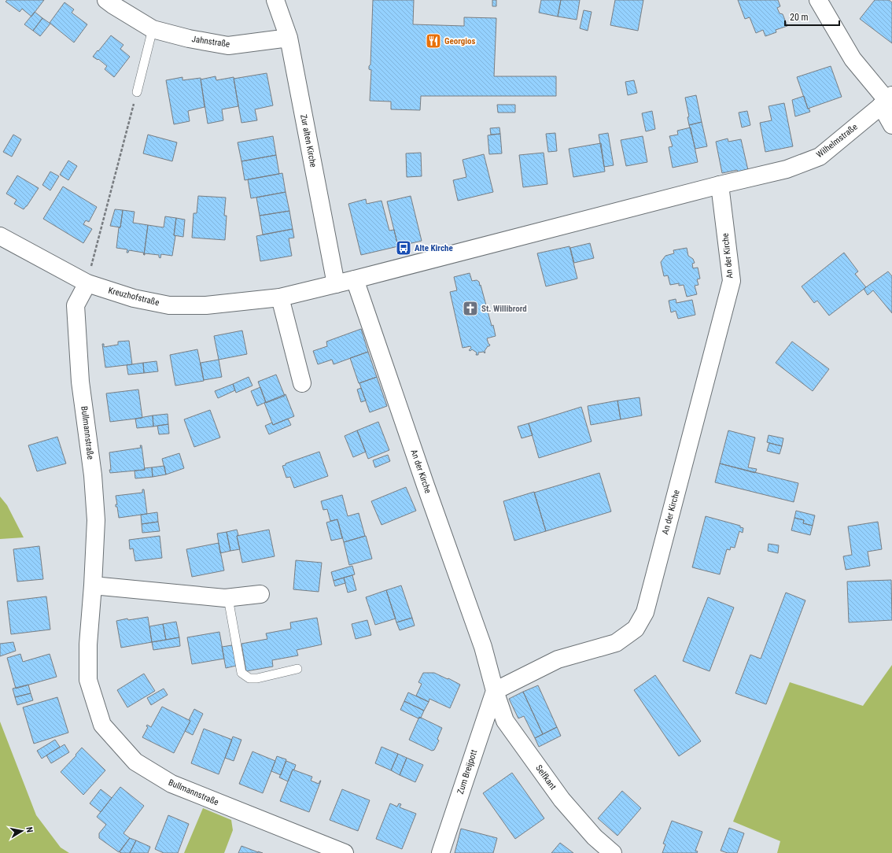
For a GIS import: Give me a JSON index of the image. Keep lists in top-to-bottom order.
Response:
{
  "streets": {
    "street": [
      "Jahnstraße",
      "Zur alten Kirche",
      "Wilhelmstraße",
      "An der Kirche",
      "Kreuzhofstraße",
      "Bullmannstraße",
      "Zum Breijpott",
      "Selfkant"
    ]
  },
  "crossings": [
    ["Jahnstraße", "Zur alten Kirche"],
    ["Zur alten Kirche", "Kreuzhofstraße"],
    ["Wilhelmstraße", "An der Kirche"],
    ["An der Kirche", "Kreuzhofstraße"],
    ["An der Kirche", "Zum Breijpott"],
    ["An der Kirche", "Selfkant"],
    ["Kreuzhofstraße", "Bullmannstraße"],
    ["Zum Breijpott", "Selfkant"]
  ],
  "places": {
    "restaurant": ["Georgios"],
    "bus stop": ["Alte Kirche"],
    "church": ["St. Willibrord"]
  },
  "scale_bar": "20 m",
  "north": "right"
}
